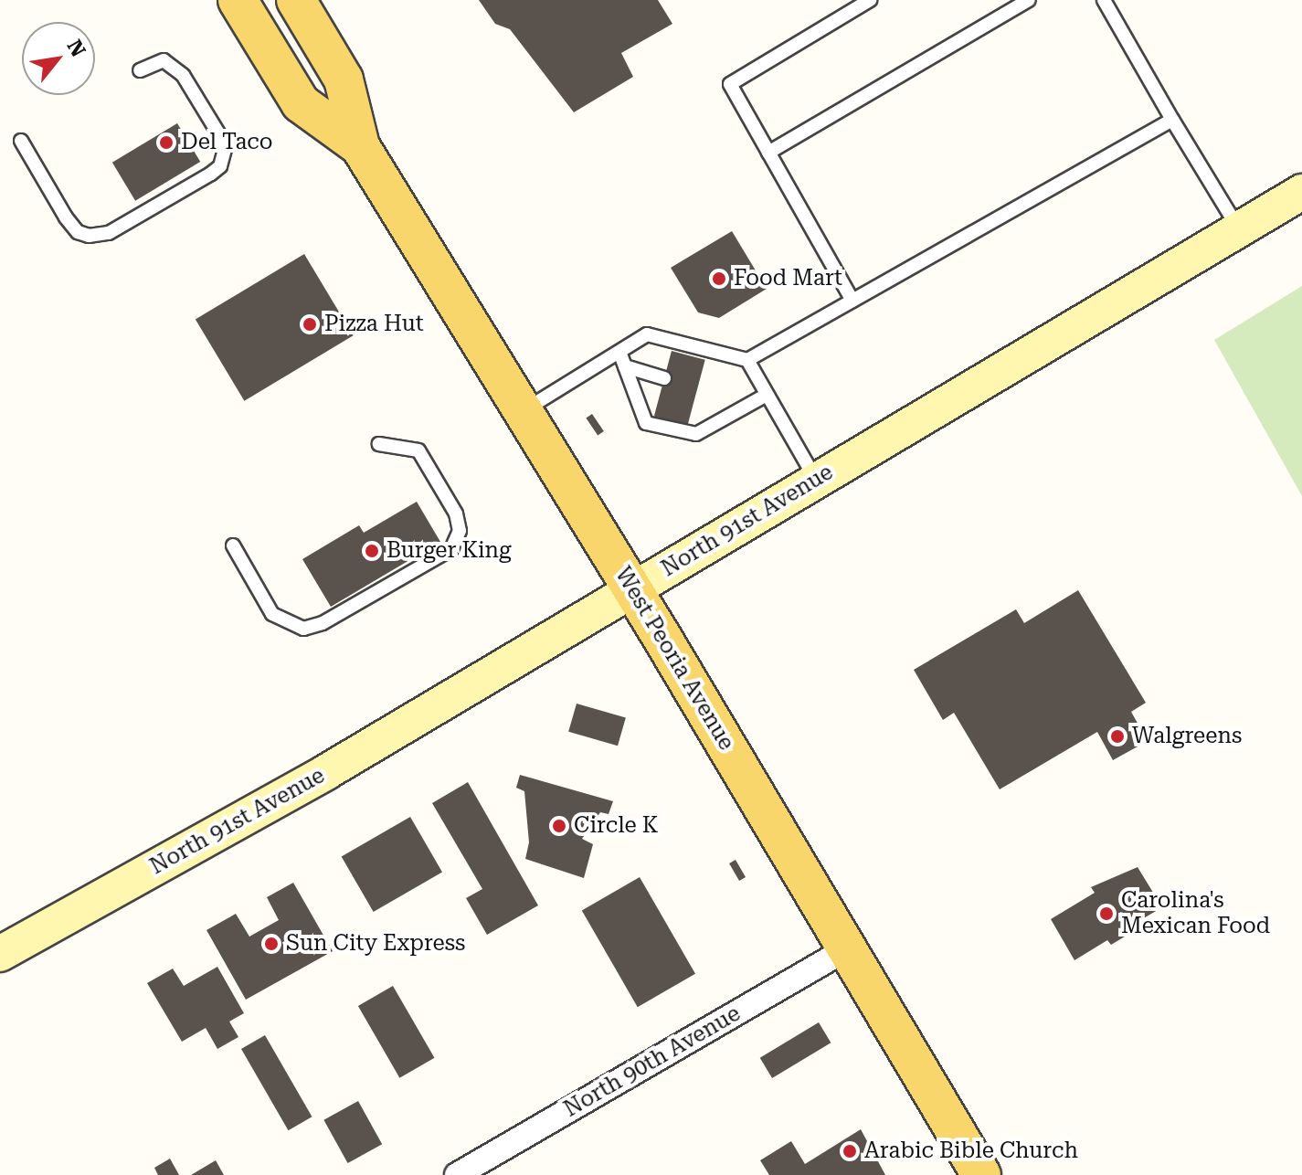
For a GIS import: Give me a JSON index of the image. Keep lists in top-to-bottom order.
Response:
{
  "streets": {
    "main road": ["North 91st Avenue", "West Peoria Avenue"],
    "street": ["North 90th Avenue"]
  },
  "crossings": [
    ["North 91st Avenue", "West Peoria Avenue"],
    ["West Peoria Avenue", "North 90th Avenue"]
  ],
  "places": [
    "Del Taco",
    "Food Mart",
    "Pizza Hut",
    "Burger King",
    "Walgreens",
    "Circle K",
    "Carolina's Mexican Food",
    "Sun City Express",
    "Arabic Bible Church"
  ],
  "north": "top right"
}
